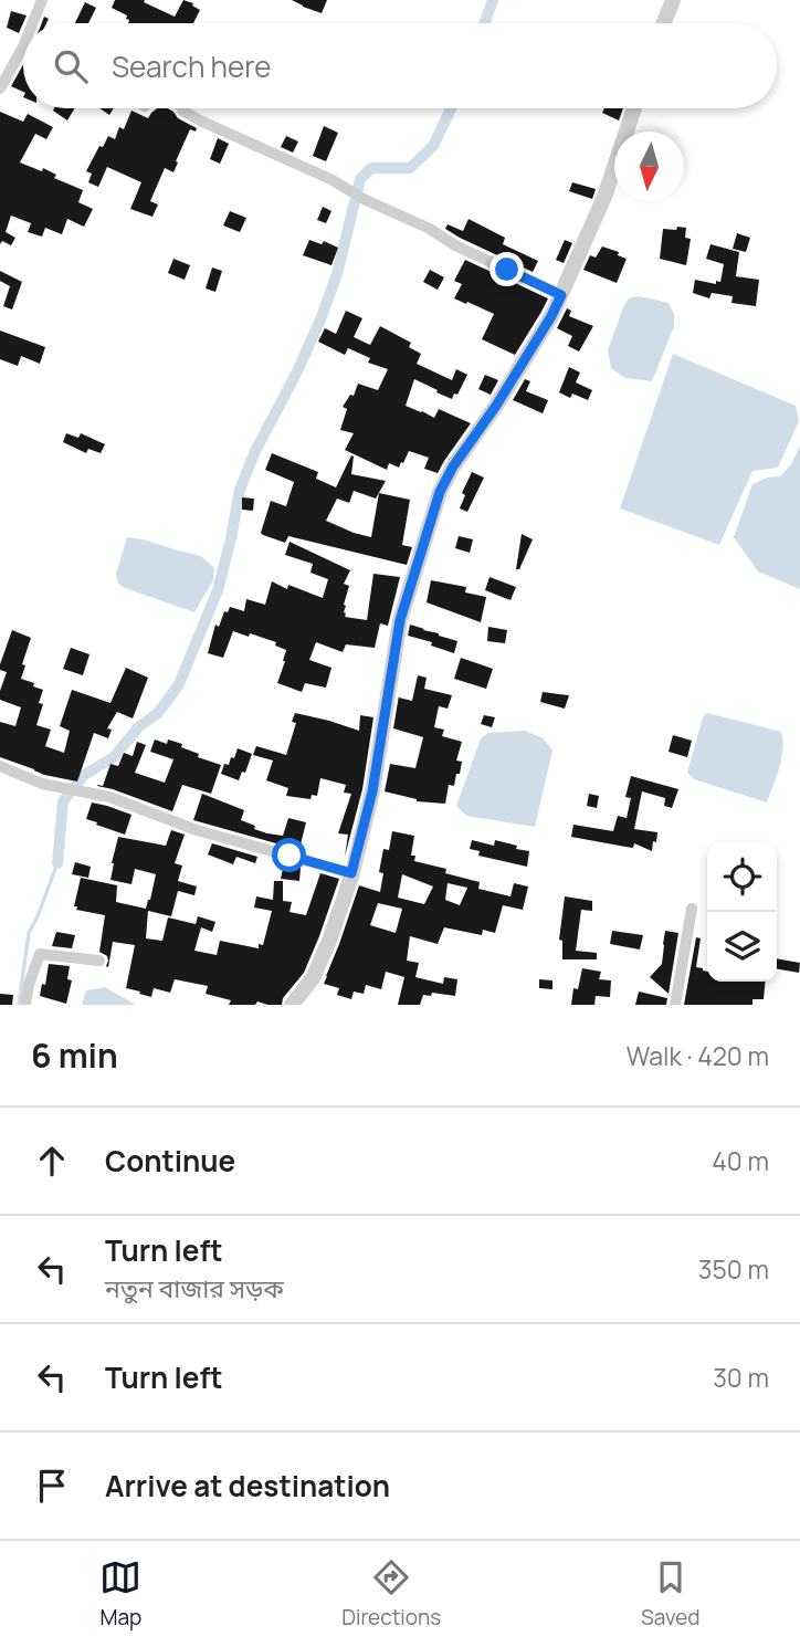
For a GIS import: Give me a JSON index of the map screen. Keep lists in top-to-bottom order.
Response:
{
  "north": "bottom",
  "page": {
    "search": "Search here",
    "heading": ["6 min", "Walk · 420 m"],
    "list": [
      ["Continue", "40 m"],
      ["Turn left", "নতুন বাজার সড়ক", "350 m"],
      ["Turn left", "30 m"],
      "Arrive at destination"
    ],
    "nav": ["Map", "Directions", "Saved"]
  }
}
